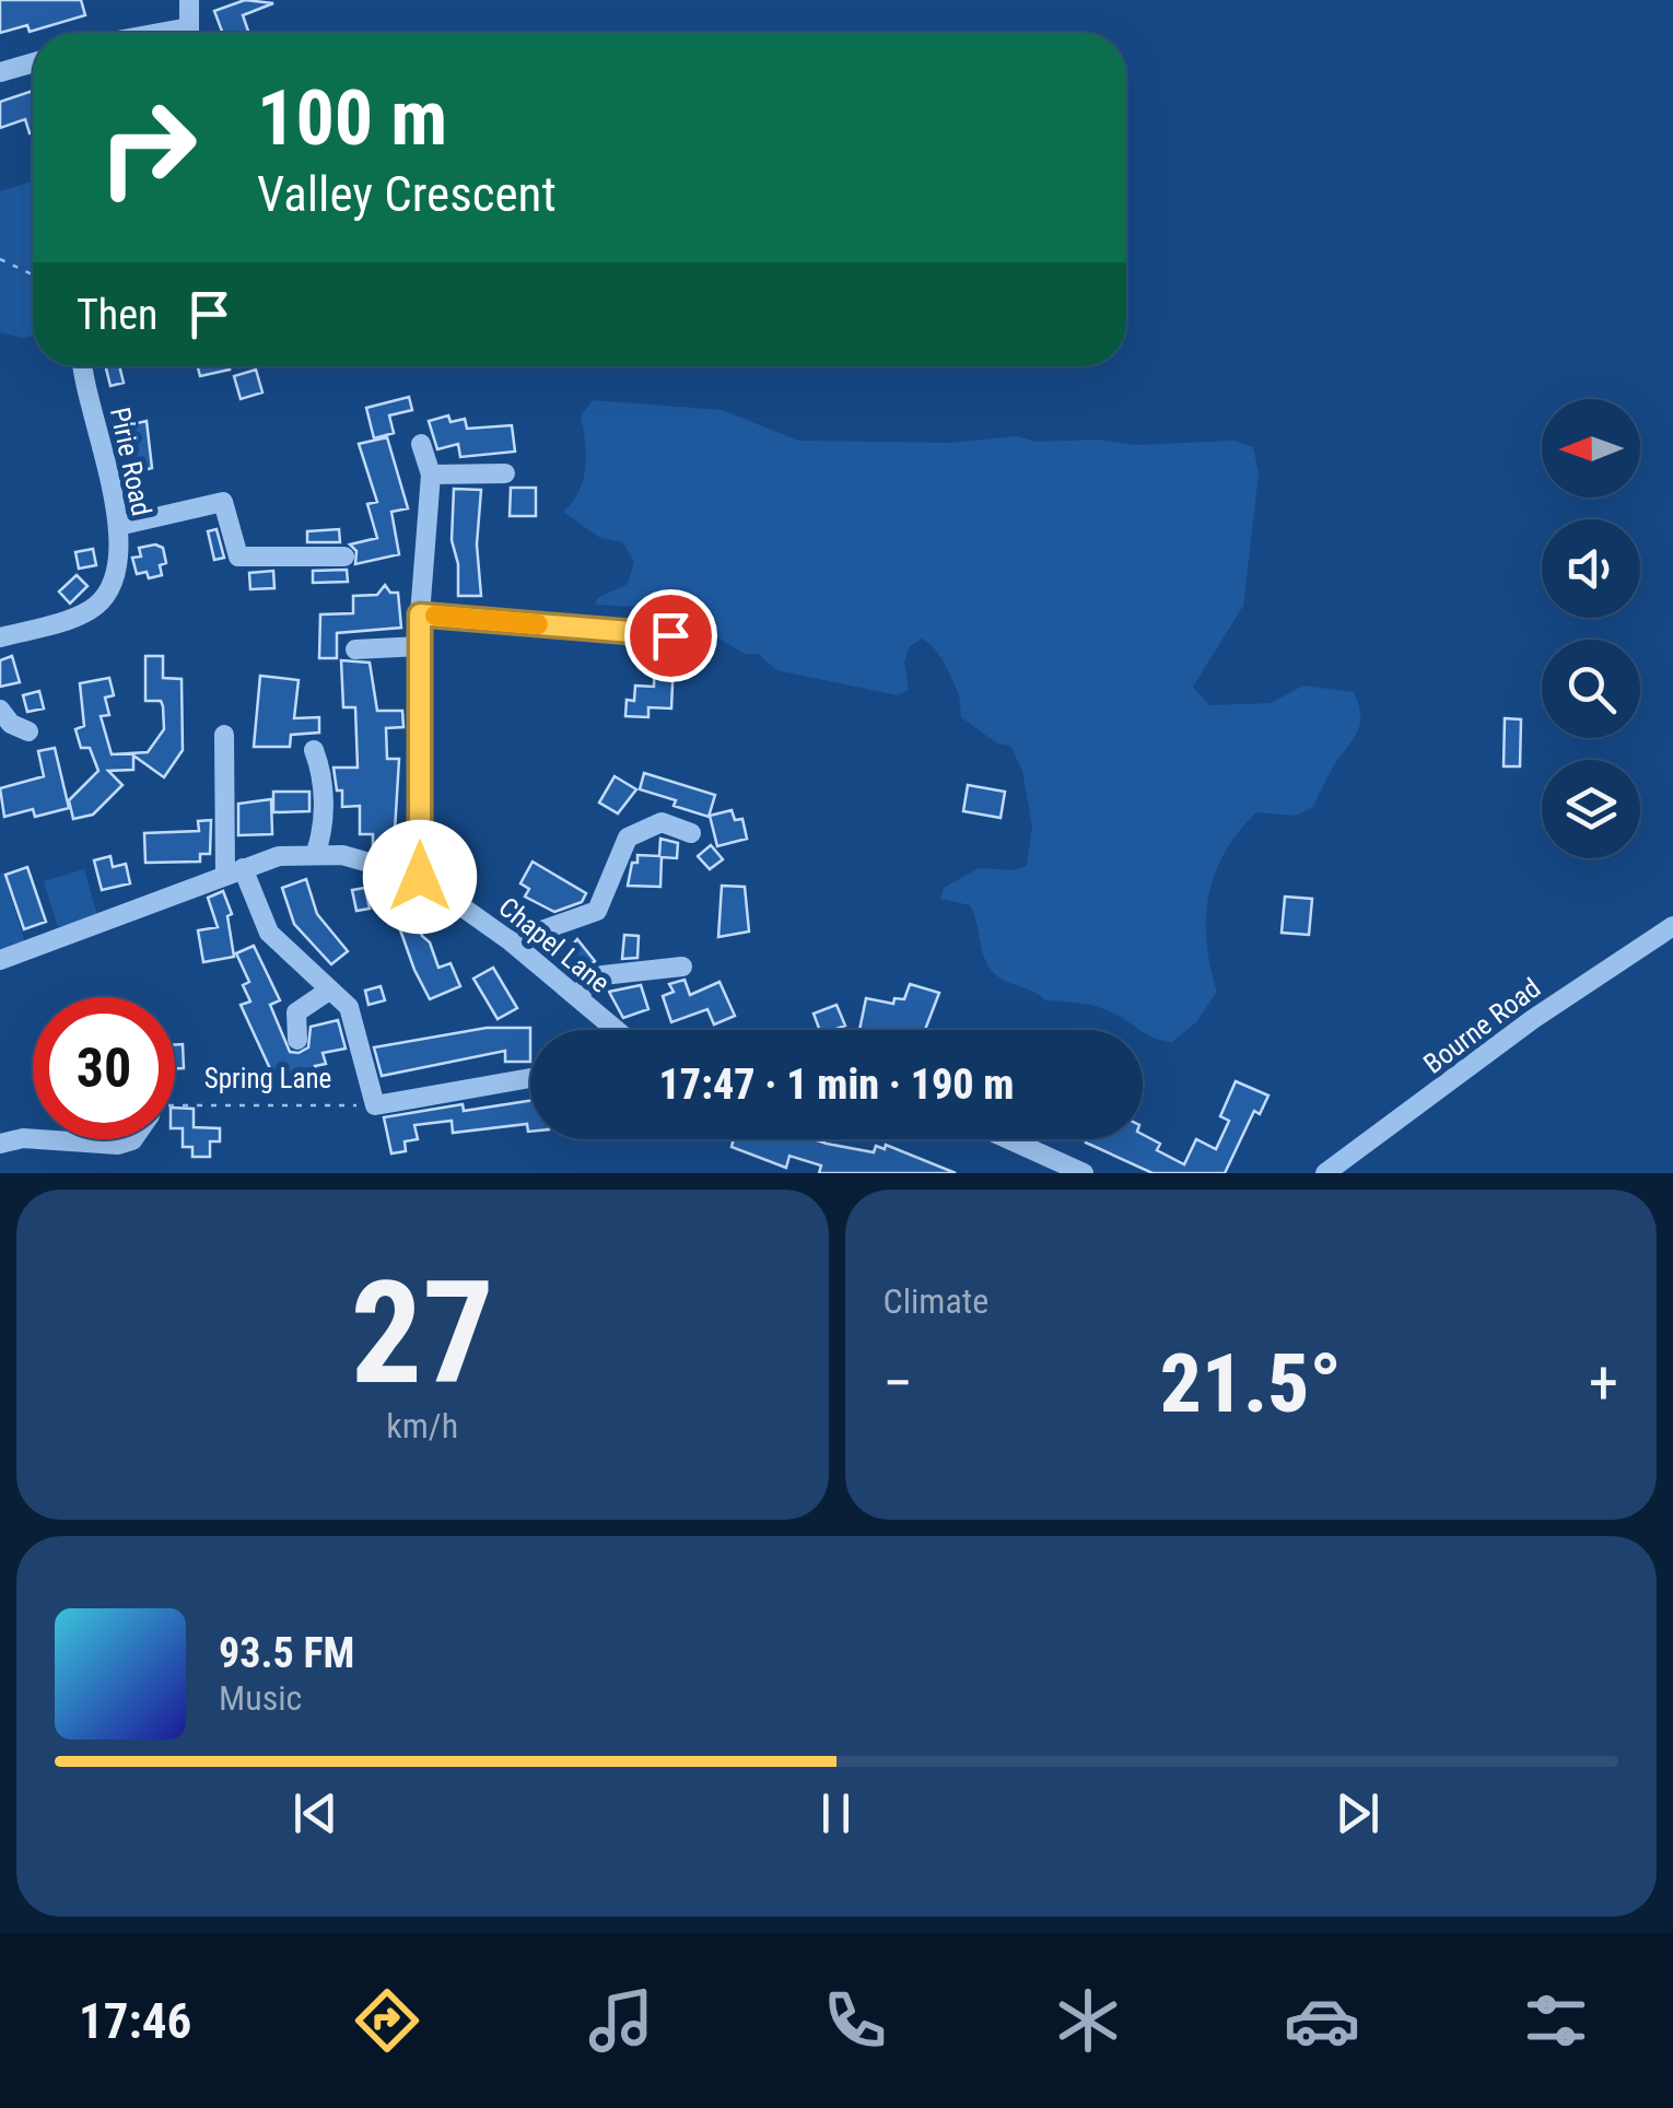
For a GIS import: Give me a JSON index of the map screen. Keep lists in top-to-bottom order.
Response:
{
  "streets": {
    "street": ["Pirie Road", "Chapel Lane", "Bourne Road"],
    "path": ["Spring Lane"]
  },
  "north": "left",
  "page": {
    "turn": ["100 m", "Valley Crescent"],
    "then": "Then",
    "limit": "30",
    "trip": "17:47 · 1 min · 190 m",
    "tile": [
      ["27", "km/h"],
      "Climate"
    ],
    "heat": ["−", "21.5°", "+"],
    "song": ["93.5 FM", "Music"],
    "tabs": "17:46"
  }
}
